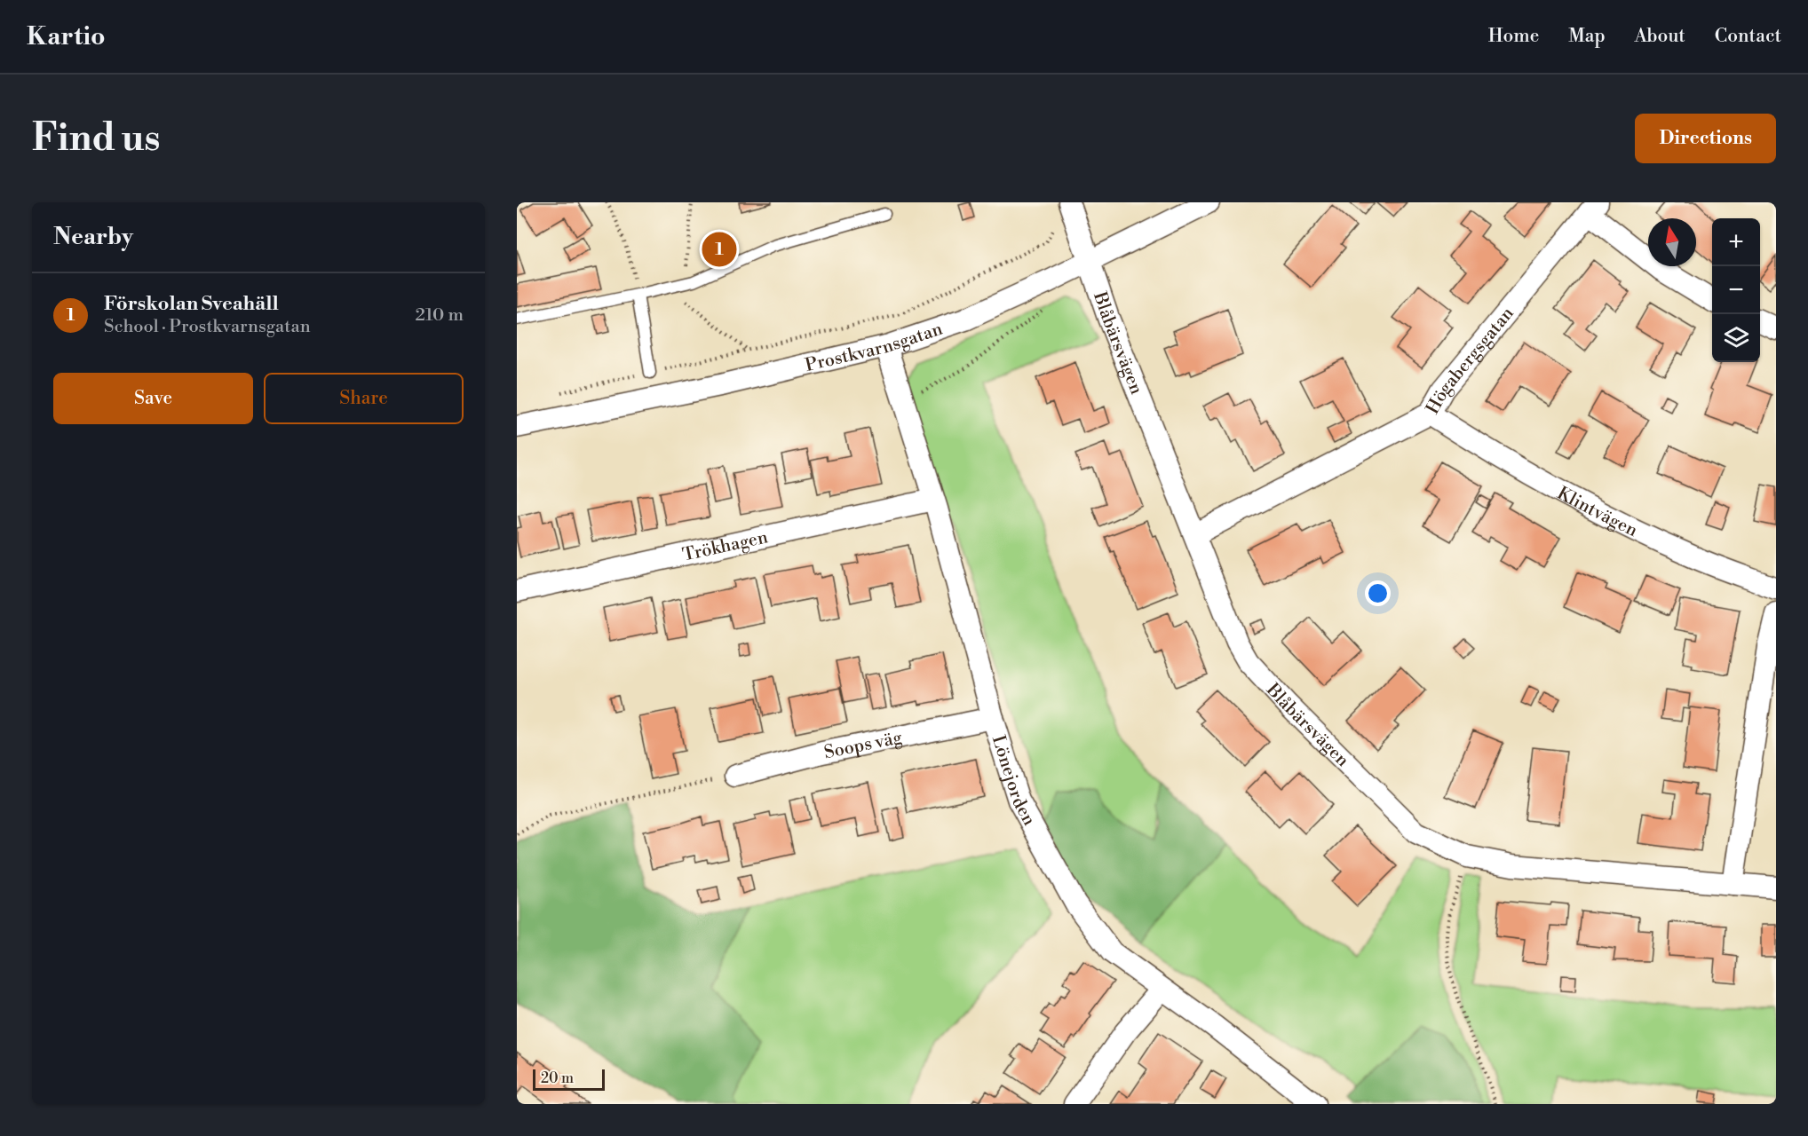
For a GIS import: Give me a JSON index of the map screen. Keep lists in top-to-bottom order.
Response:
{
  "streets": {
    "street": [
      "Blåbärsvägen",
      "Prostkvarnsgatan",
      "Högabergsgatan",
      "Klintvägen",
      "Trökhagen",
      "Soops väg",
      "Lönejorden"
    ]
  },
  "crossings": [
    ["Blåbärsvägen", "Prostkvarnsgatan"],
    ["Blåbärsvägen", "Högabergsgatan"],
    ["Prostkvarnsgatan", "Lönejorden"],
    ["Högabergsgatan", "Klintvägen"],
    ["Trökhagen", "Lönejorden"],
    ["Soops väg", "Lönejorden"]
  ],
  "scale_bar": "20 m",
  "north": "top",
  "page": {
    "header": "Kartio",
    "nav": [
      "Home",
      "Map",
      "About",
      "Contact"
    ],
    "buttons": [
      "Directions",
      ["Save", "Share"]
    ],
    "title": "Find us",
    "heading": "Nearby",
    "map_buttons": ["+", "−"],
    "pins": "1",
    "list": [
      {
        "mark": "1",
        "name": "Förskolan Sveahäll",
        "note": "School · Prostkvarnsgatan",
        "value": "210 m"
      }
    ],
    "scale": "20 m"
  }
}
